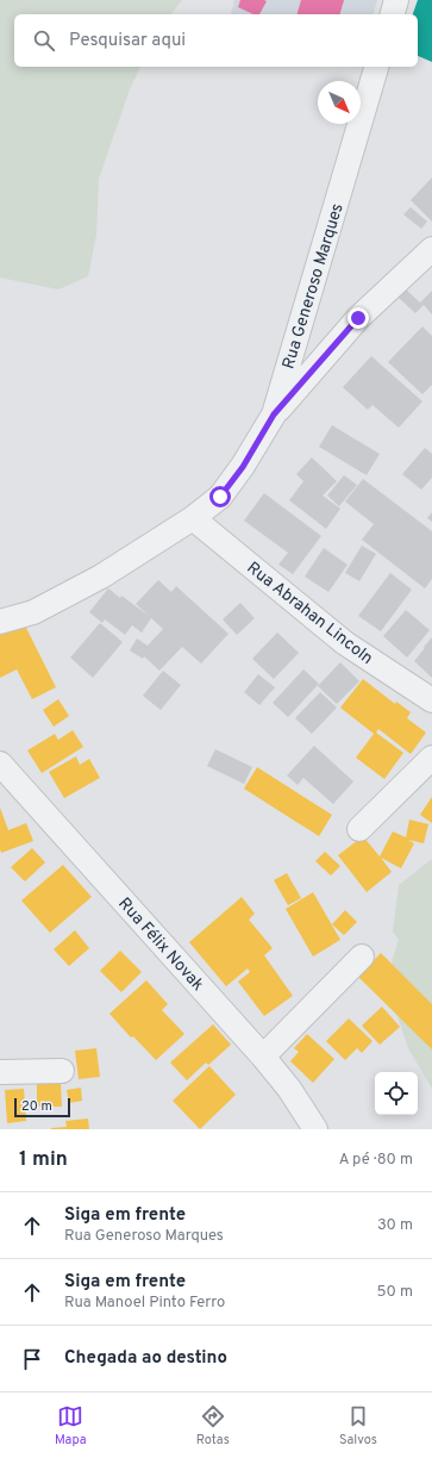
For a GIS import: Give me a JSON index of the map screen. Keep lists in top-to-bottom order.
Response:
{
  "streets": {
    "street": ["Rua Generoso Marques", "Rua Abrahan Lincoln", "Rua Félix Novak"]
  },
  "crossings": [
    ["Rua Generoso Marques", "Rua Abrahan Lincoln"]
  ],
  "scale_bar": "20 m",
  "north": "bottom right",
  "page": {
    "search": "Pesquisar aqui",
    "scale": "20 m",
    "heading": ["1 min", "A pé · 80 m"],
    "list": [
      ["Siga em frente", "Rua Generoso Marques", "30 m"],
      ["Siga em frente", "Rua Manoel Pinto Ferro", "50 m"],
      "Chegada ao destino"
    ],
    "nav": ["Mapa", "Rotas", "Salvos"]
  }
}
